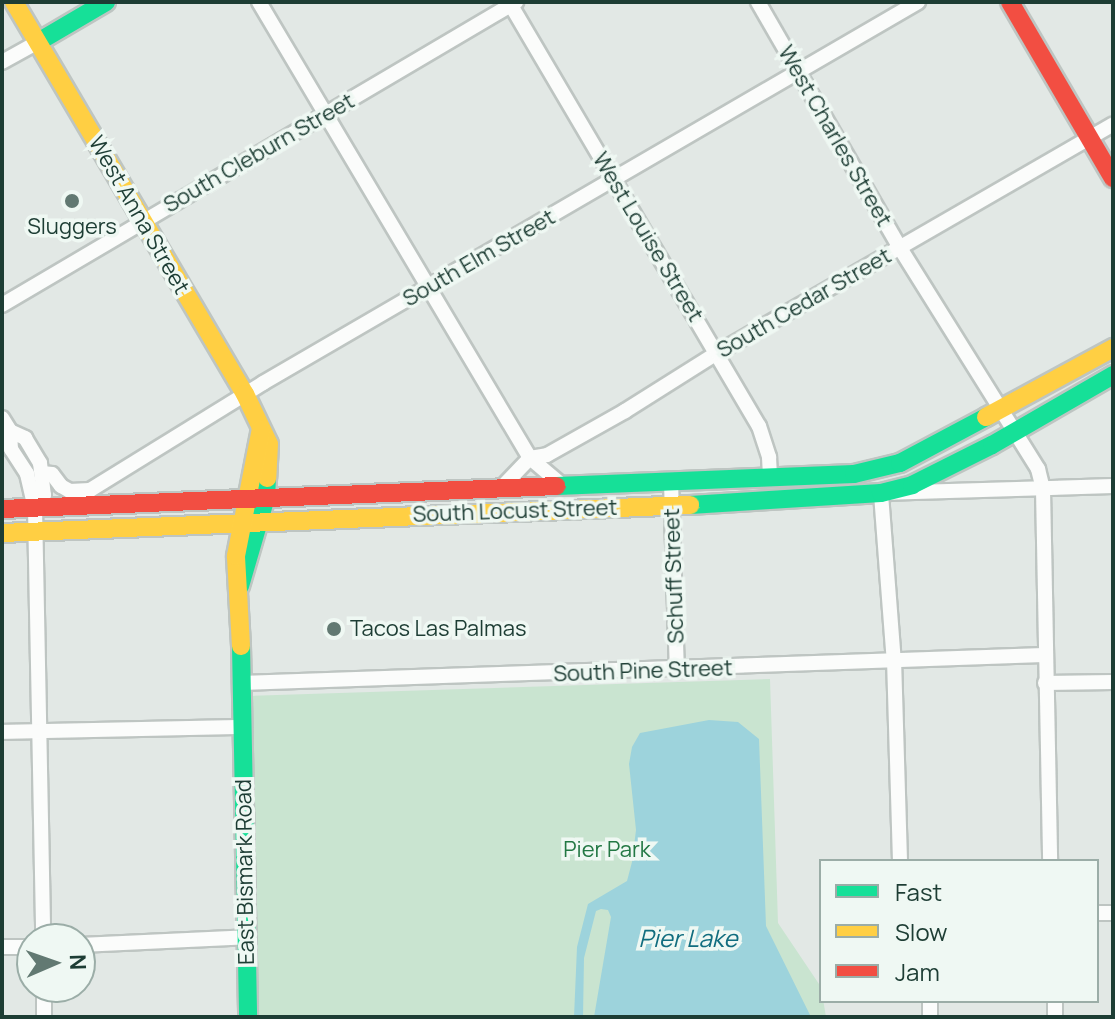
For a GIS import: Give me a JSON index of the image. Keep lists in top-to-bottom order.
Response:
{
  "streets": {
    "main road": ["West Anna Street", "South Locust Street", "East Bismark Road"],
    "street": [
      "West Charles Street",
      "South Cleburn Street",
      "West Louise Street",
      "South Elm Street",
      "South Cedar Street",
      "Schuff Street",
      "South Pine Street"
    ]
  },
  "crossings": [
    ["West Charles Street", "South Elm Street"],
    ["West Charles Street", "South Cedar Street"],
    ["West Charles Street", "South Locust Street"],
    ["South Cleburn Street", "West Anna Street"],
    ["South Cleburn Street", "West Louise Street"],
    ["West Anna Street", "South Elm Street"],
    ["West Anna Street", "South Locust Street"],
    ["West Anna Street", "East Bismark Road"],
    ["West Louise Street", "South Elm Street"],
    ["West Louise Street", "South Cedar Street"],
    ["West Louise Street", "South Locust Street"],
    ["South Cedar Street", "South Locust Street"],
    ["South Locust Street", "Schuff Street"],
    ["Schuff Street", "South Pine Street"],
    ["South Pine Street", "East Bismark Road"]
  ],
  "water": ["Pier Lake"],
  "parks": ["Pier Park"],
  "places": ["Sluggers", "Tacos Las Palmas"],
  "legend": ["Fast", "Slow", "Jam"],
  "north": "right"
}
